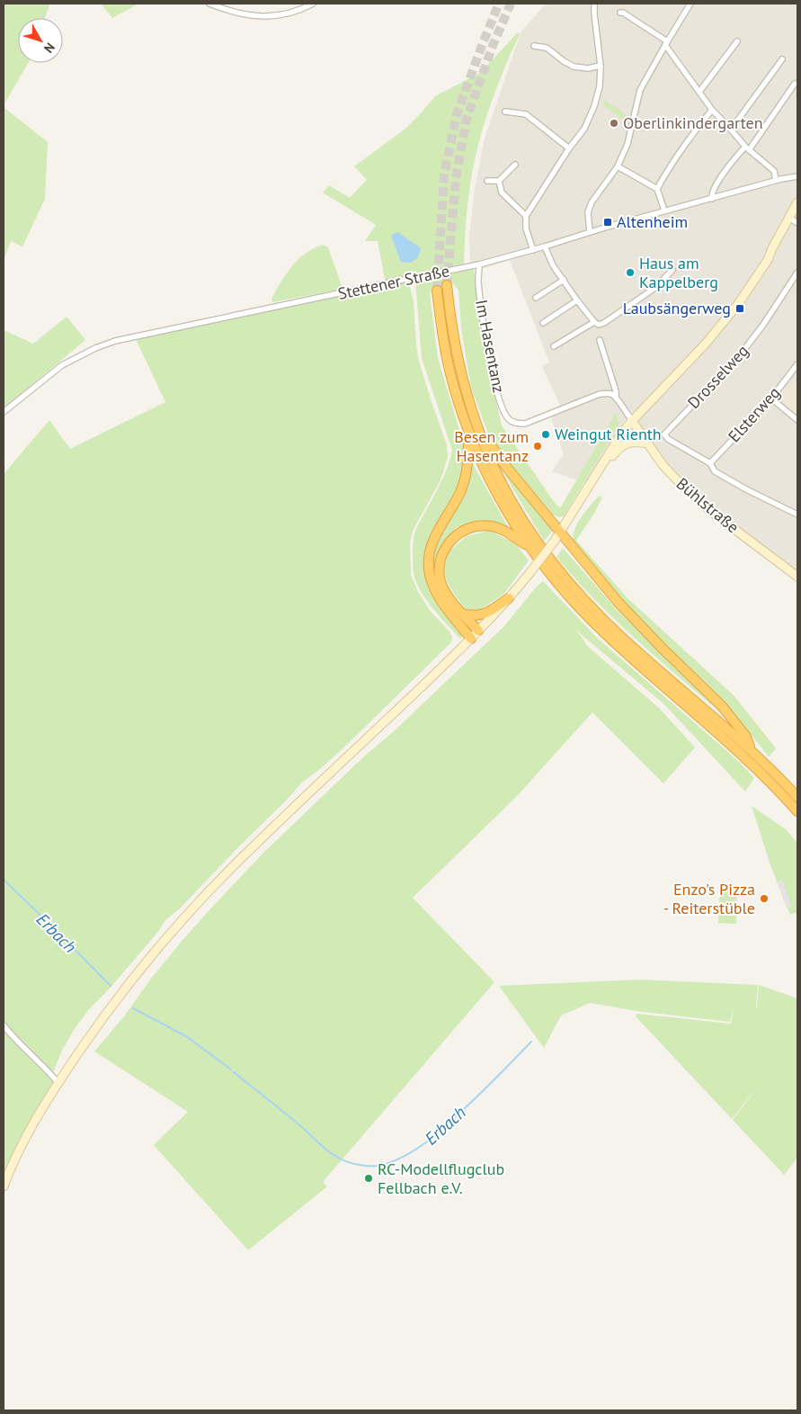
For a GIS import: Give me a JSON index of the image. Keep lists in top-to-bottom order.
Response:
{
  "streets": {
    "main road": ["Bühlstraße"],
    "street": [
      "Stettener Straße",
      "Im Hasentanz",
      "Drosselweg",
      "Elsterweg"
    ]
  },
  "crossings": [
    ["Stettener Straße", "Im Hasentanz"],
    ["Drosselweg", "Elsterweg"]
  ],
  "water": ["Erbach"],
  "places": {
    "other": [
      "Oberlinkindergarten",
      "Haus am Kappelberg",
      "Weingut Rienth",
      "Besen zum Hasentanz",
      "Enzo's Pizza - Reiterstüble",
      "RC-Modellflugclub Fellbach e.V."
    ],
    "transit": ["Altenheim", "Laubsängerweg"]
  },
  "north": "bottom right"
}
